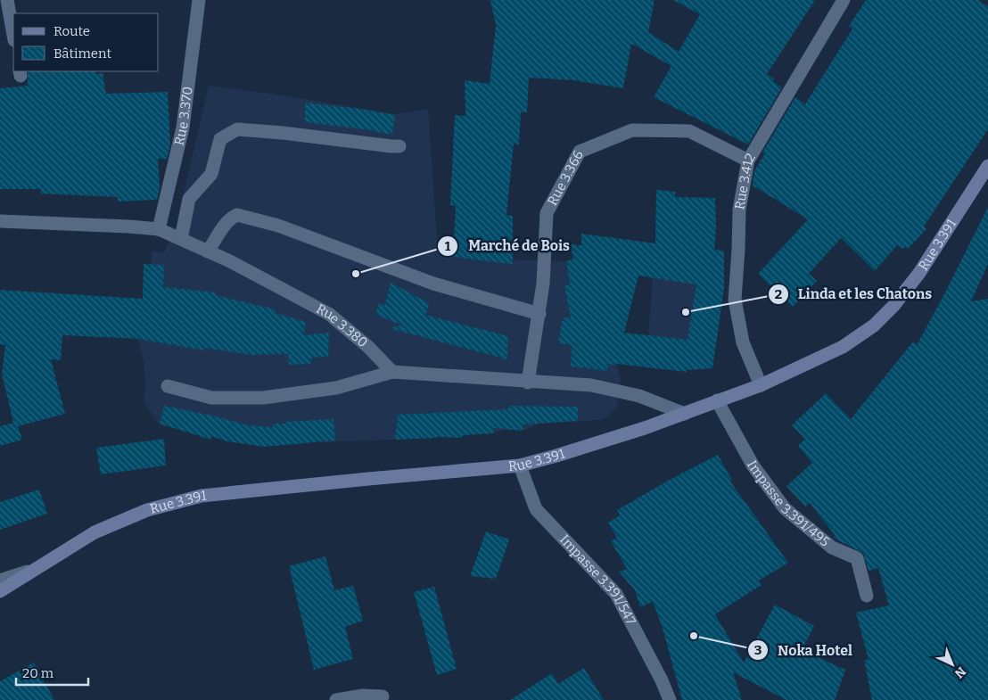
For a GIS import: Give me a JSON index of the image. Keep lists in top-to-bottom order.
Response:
{
  "streets": {
    "main road": ["Rue 3.391"],
    "street": [
      "Rue 3.370",
      "Rue 3.366",
      "Rue 3.412",
      "Rue 3.380",
      "Impasse 3.391/495",
      "Impasse 3.391/547"
    ]
  },
  "crossings": [
    ["Rue 3.370", "Rue 3.380"],
    ["Rue 3.366", "Rue 3.412"],
    ["Rue 3.412", "Rue 3.391"],
    ["Rue 3.391", "Impasse 3.391/495"],
    ["Rue 3.391", "Impasse 3.391/547"]
  ],
  "places": ["Marché de Bois", "Linda et les Chatons", "Noka Hotel"],
  "legend": ["Route", "Bâtiment"],
  "scale_bar": "20 m",
  "north": "bottom right"
}
